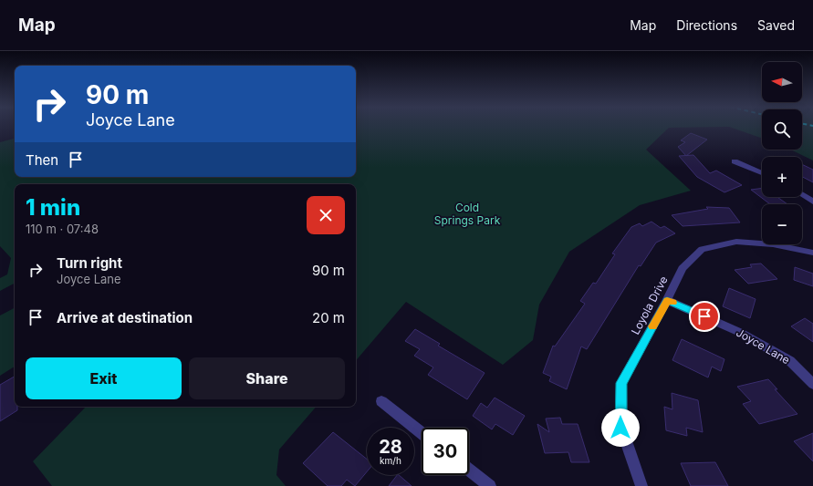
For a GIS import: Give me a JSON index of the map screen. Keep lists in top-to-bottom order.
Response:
{
  "streets": {
    "street": ["Loyola Drive", "Joyce Lane"]
  },
  "crossings": [
    ["Loyola Drive", "Joyce Lane"]
  ],
  "parks": ["Cold Springs Park"],
  "north": "left",
  "page": {
    "header": "Map",
    "nav": ["Map", "Directions", "Saved"],
    "map_buttons": ["+", "−"],
    "turn": ["90 m", "Joyce Lane"],
    "then": "Then",
    "heading": ["1 min", "110 m · 07:48"],
    "list": [
      {
        "name": "Turn right",
        "note": "Joyce Lane",
        "value": "90 m"
      },
      {
        "name": "Arrive at destination",
        "value": "20 m"
      }
    ],
    "buttons": ["Exit", "Share"],
    "speed": "28 km/h",
    "limit": "30"
  }
}
